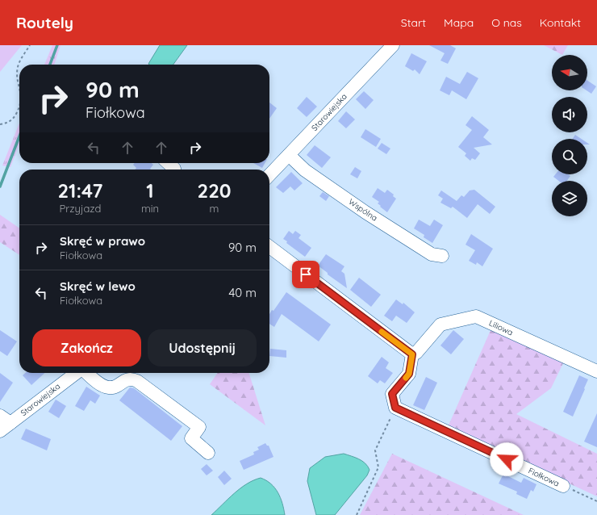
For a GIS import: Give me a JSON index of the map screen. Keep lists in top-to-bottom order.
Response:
{
  "streets": {
    "street": [
      "Starowiejska",
      "Wspólna",
      "Liliowa",
      "Fiołkowa"
    ]
  },
  "crossings": [
    ["Starowiejska", "Wspólna"]
  ],
  "north": "left",
  "page": {
    "header": "Routely",
    "nav": [
      "Start",
      "Mapa",
      "O nas",
      "Kontakt"
    ],
    "turn": ["90 m", "Fiołkowa"],
    "eta": [
      "21:47",
      "Przyjazd",
      "1",
      "min",
      "220",
      "m"
    ],
    "list": [
      {
        "name": "Skręć w prawo",
        "note": "Fiołkowa",
        "value": "90 m"
      },
      {
        "name": "Skręć w lewo",
        "note": "Fiołkowa",
        "value": "40 m"
      }
    ],
    "buttons": ["Zakończ", "Udostępnij"]
  }
}
